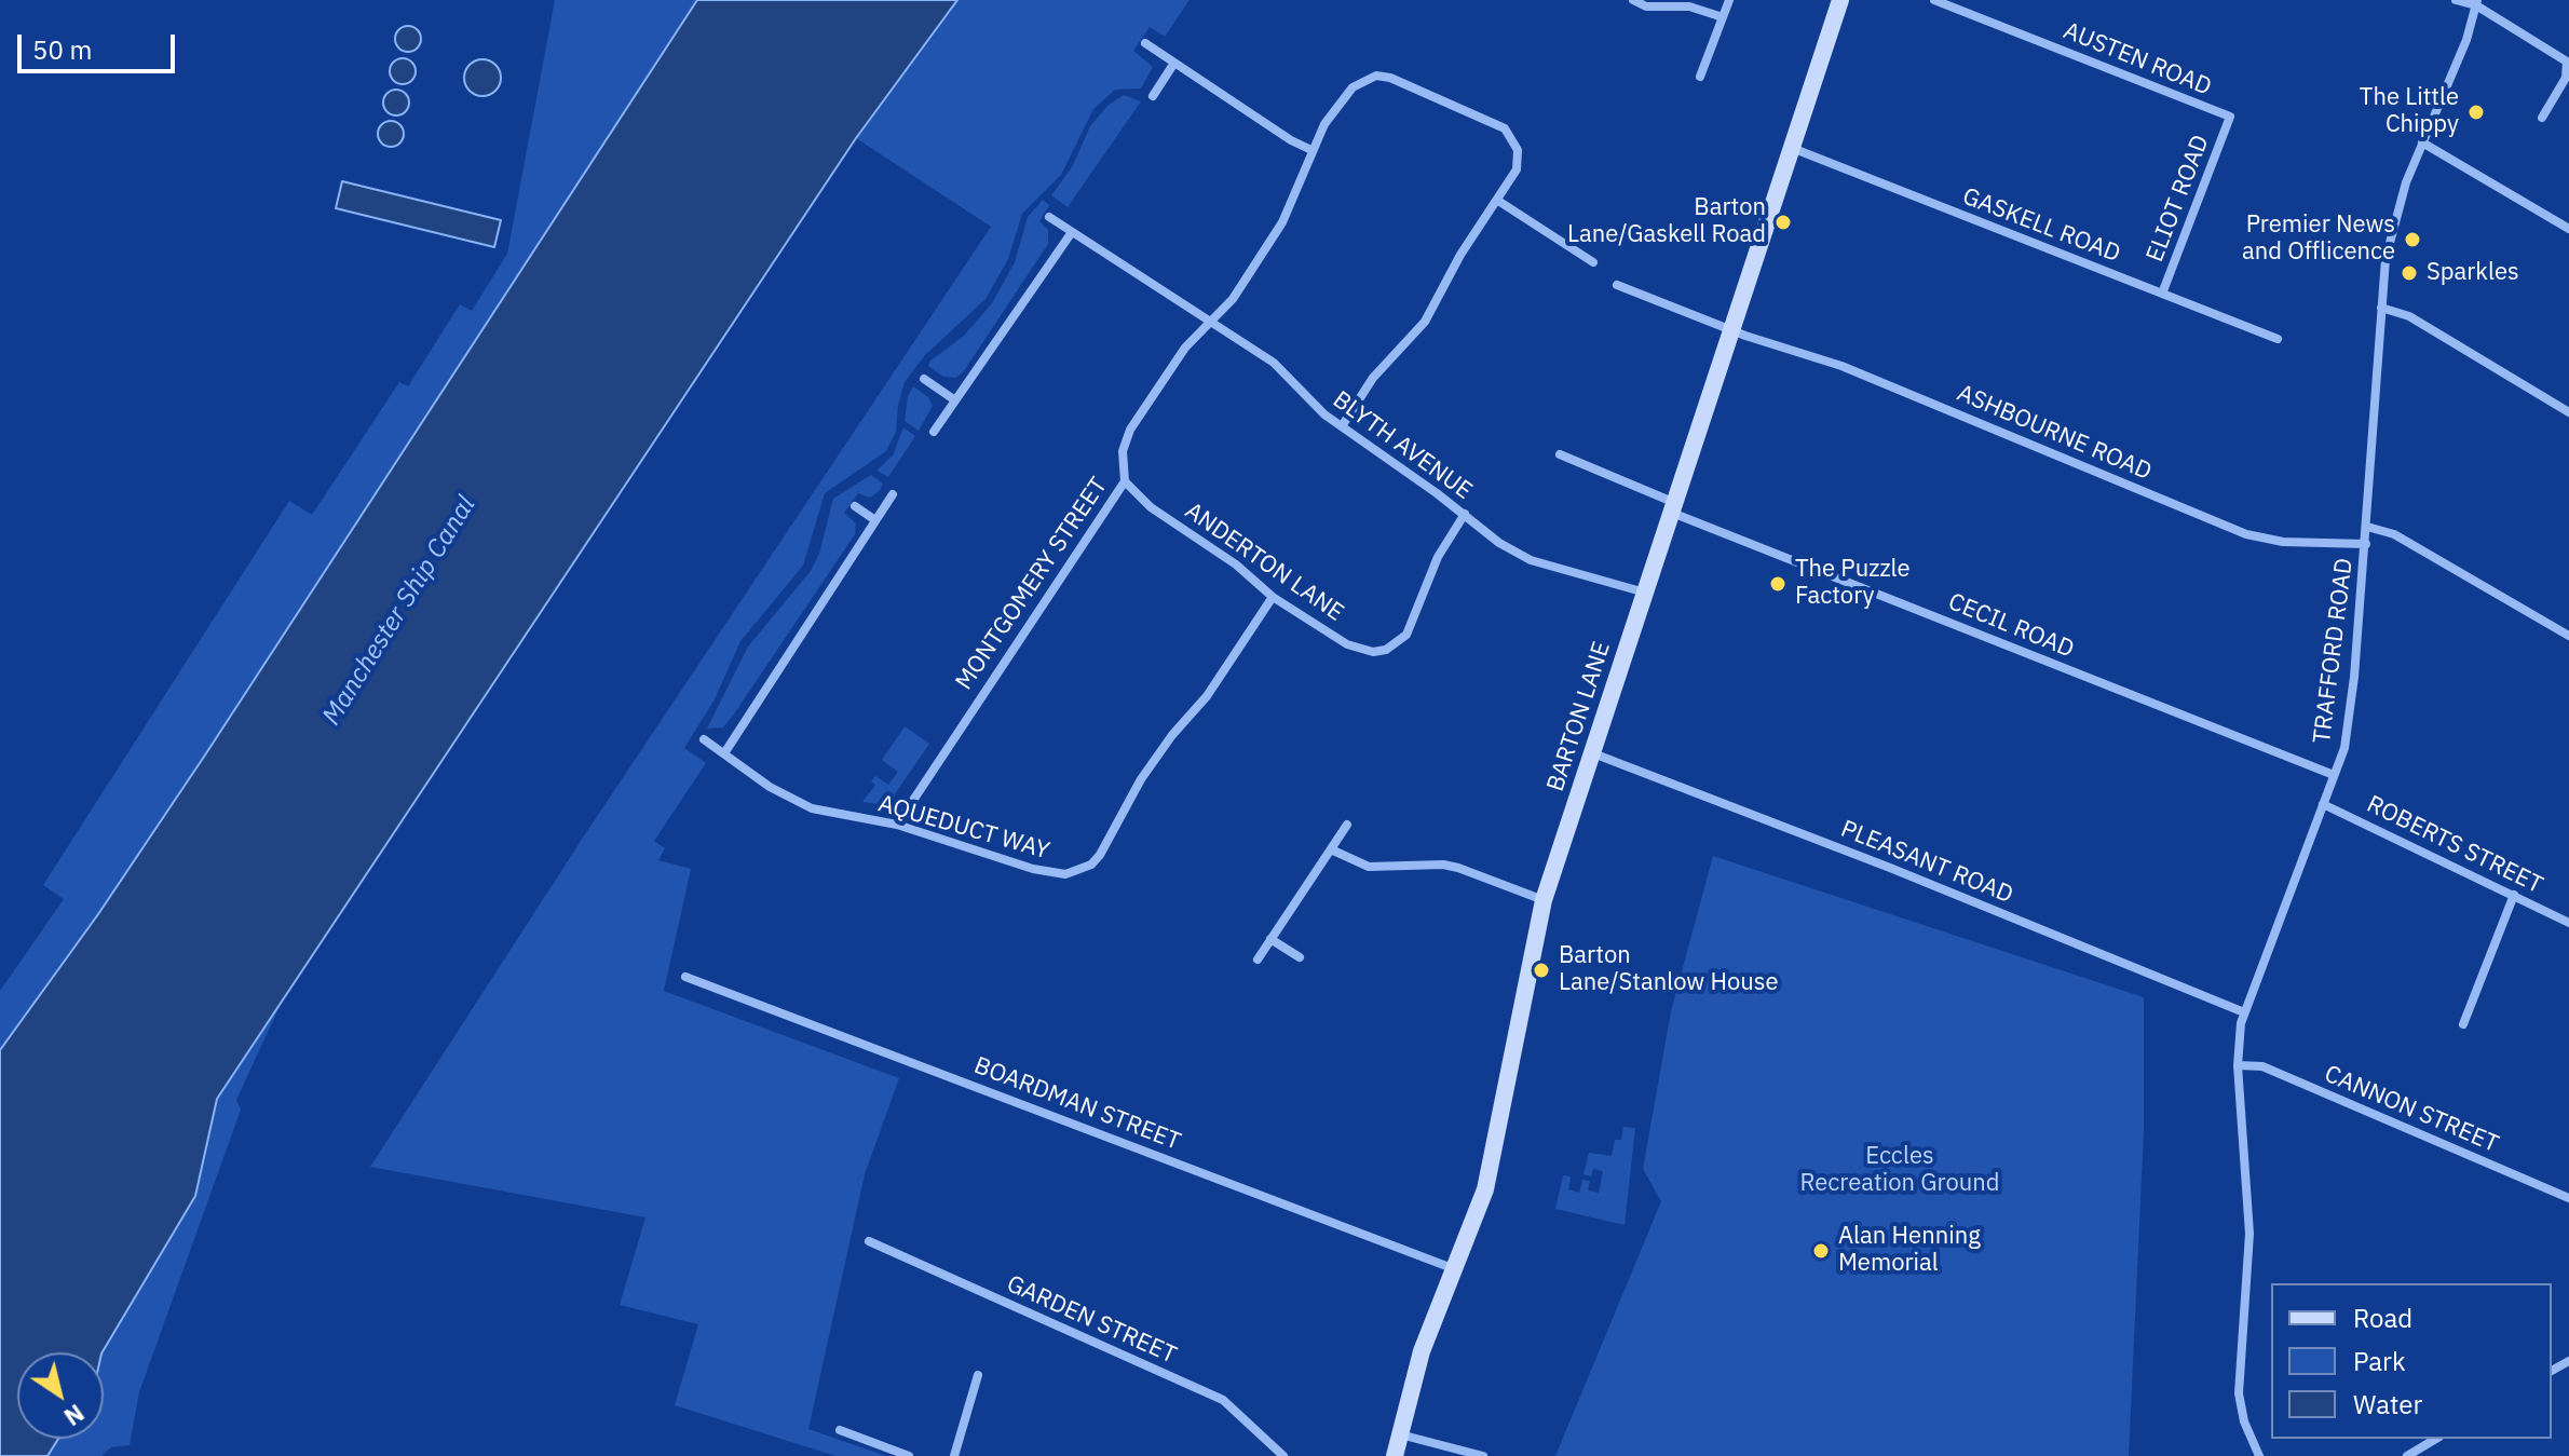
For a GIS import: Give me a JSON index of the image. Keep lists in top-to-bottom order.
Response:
{
  "streets": {
    "main road": ["BARTON LANE"],
    "street": [
      "AUSTEN ROAD",
      "ELIOT ROAD",
      "GASKELL ROAD",
      "ASHBOURNE ROAD",
      "BLYTH AVENUE",
      "ANDERTON LANE",
      "MONTGOMERY STREET",
      "CECIL ROAD",
      "TRAFFORD ROAD",
      "AQUEDUCT WAY",
      "ROBERTS STREET",
      "PLEASANT ROAD",
      "BOARDMAN STREET",
      "CANNON STREET",
      "GARDEN STREET"
    ]
  },
  "crossings": [
    ["AUSTEN ROAD", "ELIOT ROAD"],
    ["ELIOT ROAD", "GASKELL ROAD"],
    ["GASKELL ROAD", "BARTON LANE"],
    ["ASHBOURNE ROAD", "TRAFFORD ROAD"],
    ["ASHBOURNE ROAD", "BARTON LANE"],
    ["BLYTH AVENUE", "ANDERTON LANE"],
    ["BLYTH AVENUE", "MONTGOMERY STREET"],
    ["BLYTH AVENUE", "BARTON LANE"],
    ["ANDERTON LANE", "MONTGOMERY STREET"],
    ["ANDERTON LANE", "AQUEDUCT WAY"],
    ["MONTGOMERY STREET", "AQUEDUCT WAY"],
    ["CECIL ROAD", "TRAFFORD ROAD"],
    ["CECIL ROAD", "BARTON LANE"],
    ["TRAFFORD ROAD", "ROBERTS STREET"],
    ["TRAFFORD ROAD", "PLEASANT ROAD"],
    ["TRAFFORD ROAD", "CANNON STREET"],
    ["BARTON LANE", "PLEASANT ROAD"],
    ["BARTON LANE", "BOARDMAN STREET"]
  ],
  "water": ["Manchester Ship Canal"],
  "parks": ["Eccles Recreation Ground"],
  "places": [
    "The Little Chippy",
    "Barton Lane/Gaskell Road",
    "Premier News and Offlicence",
    "Sparkles",
    "The Puzzle Factory",
    "Barton Lane/Stanlow House",
    "Alan Henning Memorial"
  ],
  "legend": ["Road", "Park", "Water"],
  "scale_bar": "50 m",
  "north": "bottom right"
}
